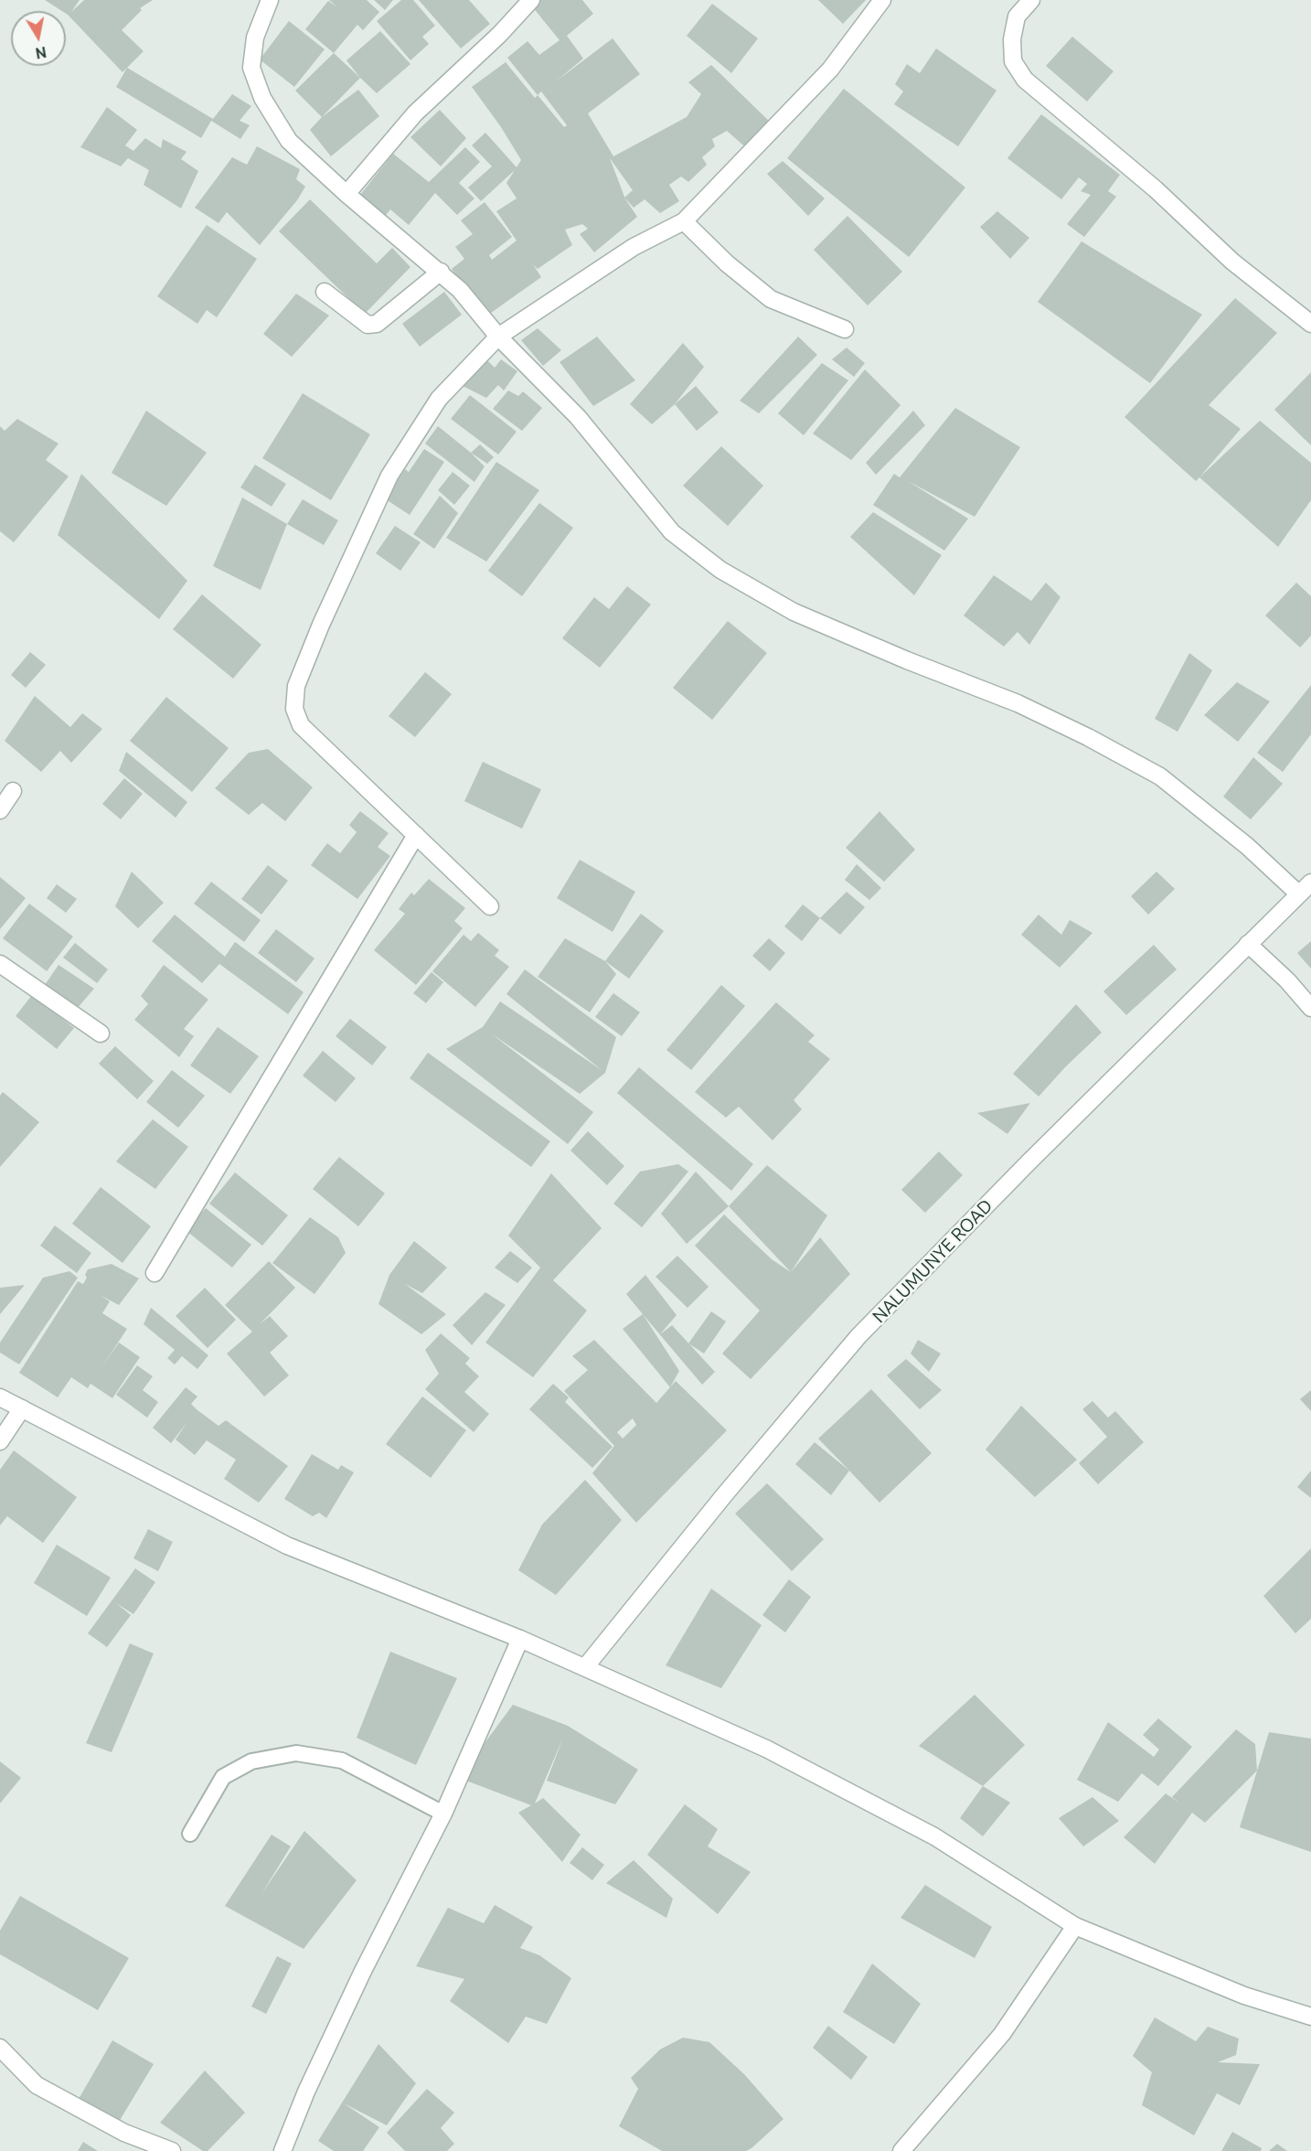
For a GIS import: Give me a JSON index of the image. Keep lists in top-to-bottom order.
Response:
{
  "streets": {
    "street": ["NALUMUNYE ROAD"]
  },
  "north": "bottom"
}
